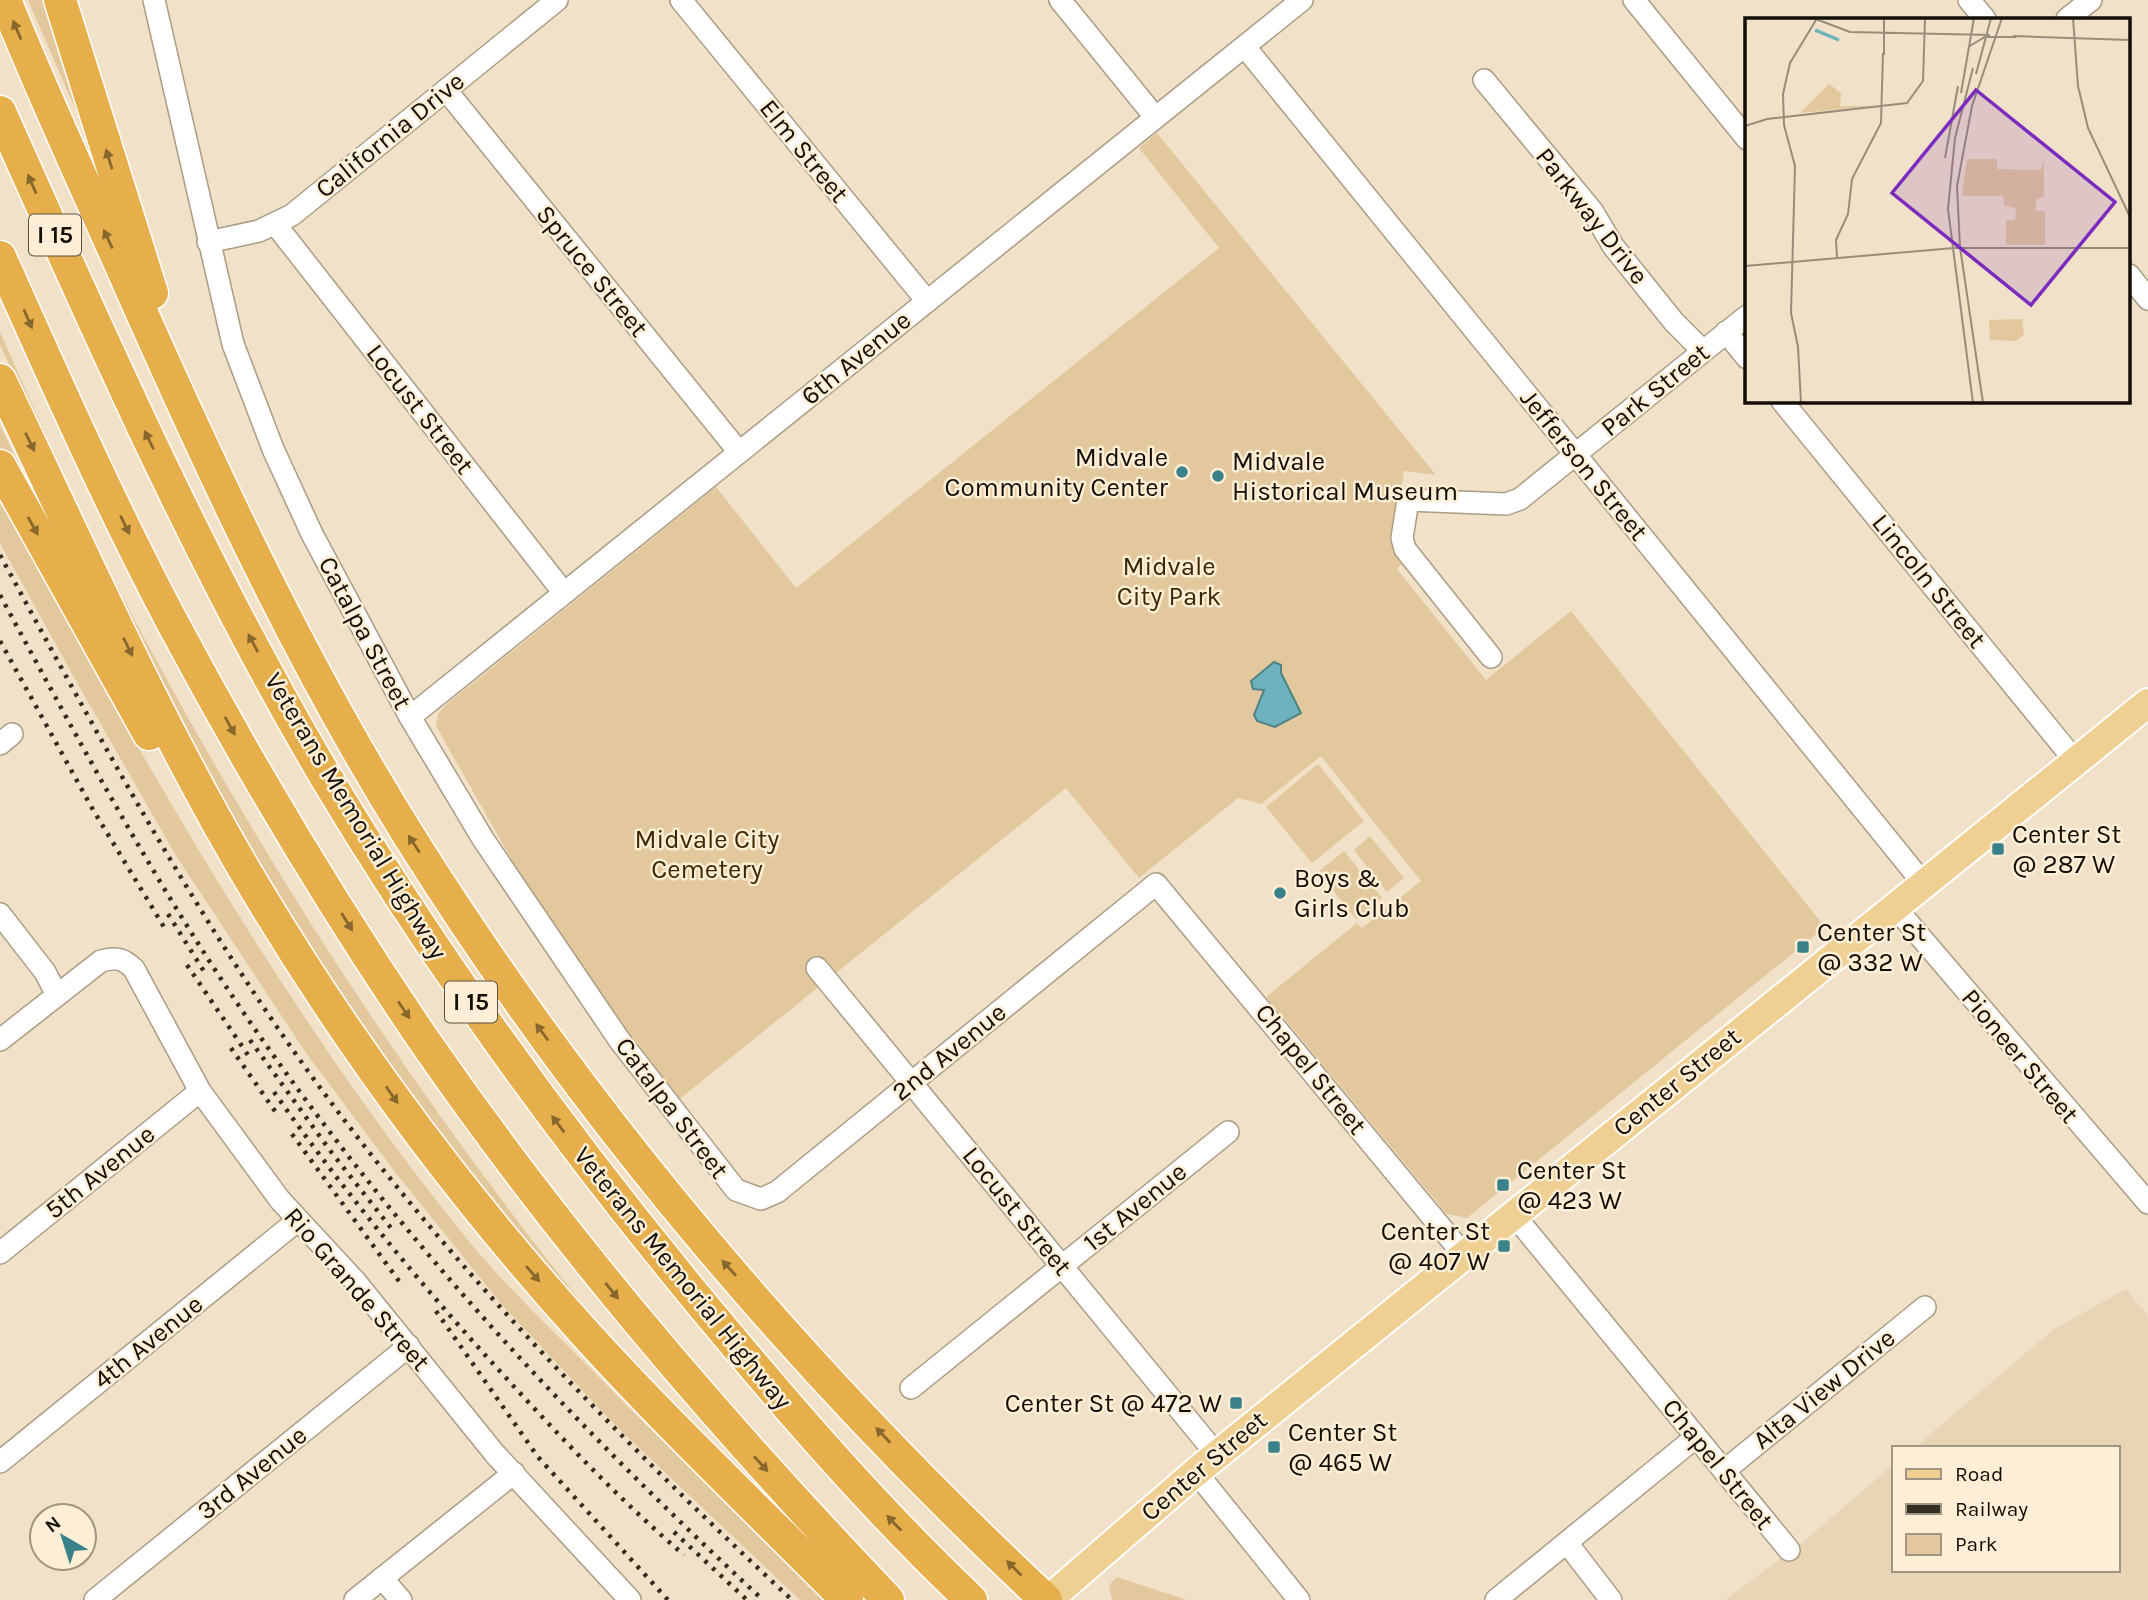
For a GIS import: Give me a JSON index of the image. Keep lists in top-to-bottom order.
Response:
{
  "streets": {
    "highway": ["I 15", "Veterans Memorial Highway"],
    "main road": ["Center Street"],
    "street": [
      "California Drive",
      "Elm Street",
      "Parkway Drive",
      "Spruce Street",
      "6th Avenue",
      "Park Street",
      "Locust Street",
      "Jefferson Street",
      "Lincoln Street",
      "Catalpa Street",
      "2nd Avenue",
      "Pioneer Street",
      "Chapel Street",
      "5th Avenue",
      "1st Avenue",
      "Rio Grande Street",
      "4th Avenue",
      "Alta View Drive",
      "3rd Avenue"
    ]
  },
  "crossings": [
    ["California Drive", "Spruce Street"],
    ["California Drive", "Locust Street"],
    ["California Drive", "Catalpa Street"],
    ["Elm Street", "6th Avenue"],
    ["Parkway Drive", "Park Street"],
    ["Spruce Street", "6th Avenue"],
    ["6th Avenue", "Locust Street"],
    ["6th Avenue", "Jefferson Street"],
    ["6th Avenue", "Catalpa Street"],
    ["Park Street", "Jefferson Street"],
    ["Locust Street", "2nd Avenue"],
    ["Locust Street", "Center Street"],
    ["Locust Street", "1st Avenue"],
    ["Jefferson Street", "Center Street"],
    ["Lincoln Street", "Center Street"],
    ["Catalpa Street", "2nd Avenue"],
    ["2nd Avenue", "Chapel Street"],
    ["Pioneer Street", "Center Street"],
    ["Chapel Street", "Center Street"],
    ["Chapel Street", "Alta View Drive"],
    ["5th Avenue", "Rio Grande Street"],
    ["Rio Grande Street", "4th Avenue"],
    ["Rio Grande Street", "3rd Avenue"]
  ],
  "parks": ["Midvale City Park", "Midvale City Cemetery"],
  "places": {
    "other": ["Midvale Community Center", "Midvale Historical Museum", "Boys & Girls Club"],
    "transit": [
      "Center St @ 287 W",
      "Center St @ 332 W",
      "Center St @ 423 W",
      "Center St @ 407 W",
      "Center St @ 472 W",
      "Center St @ 465 W"
    ]
  },
  "legend": ["Road", "Railway", "Park"],
  "north": "top left"
}
